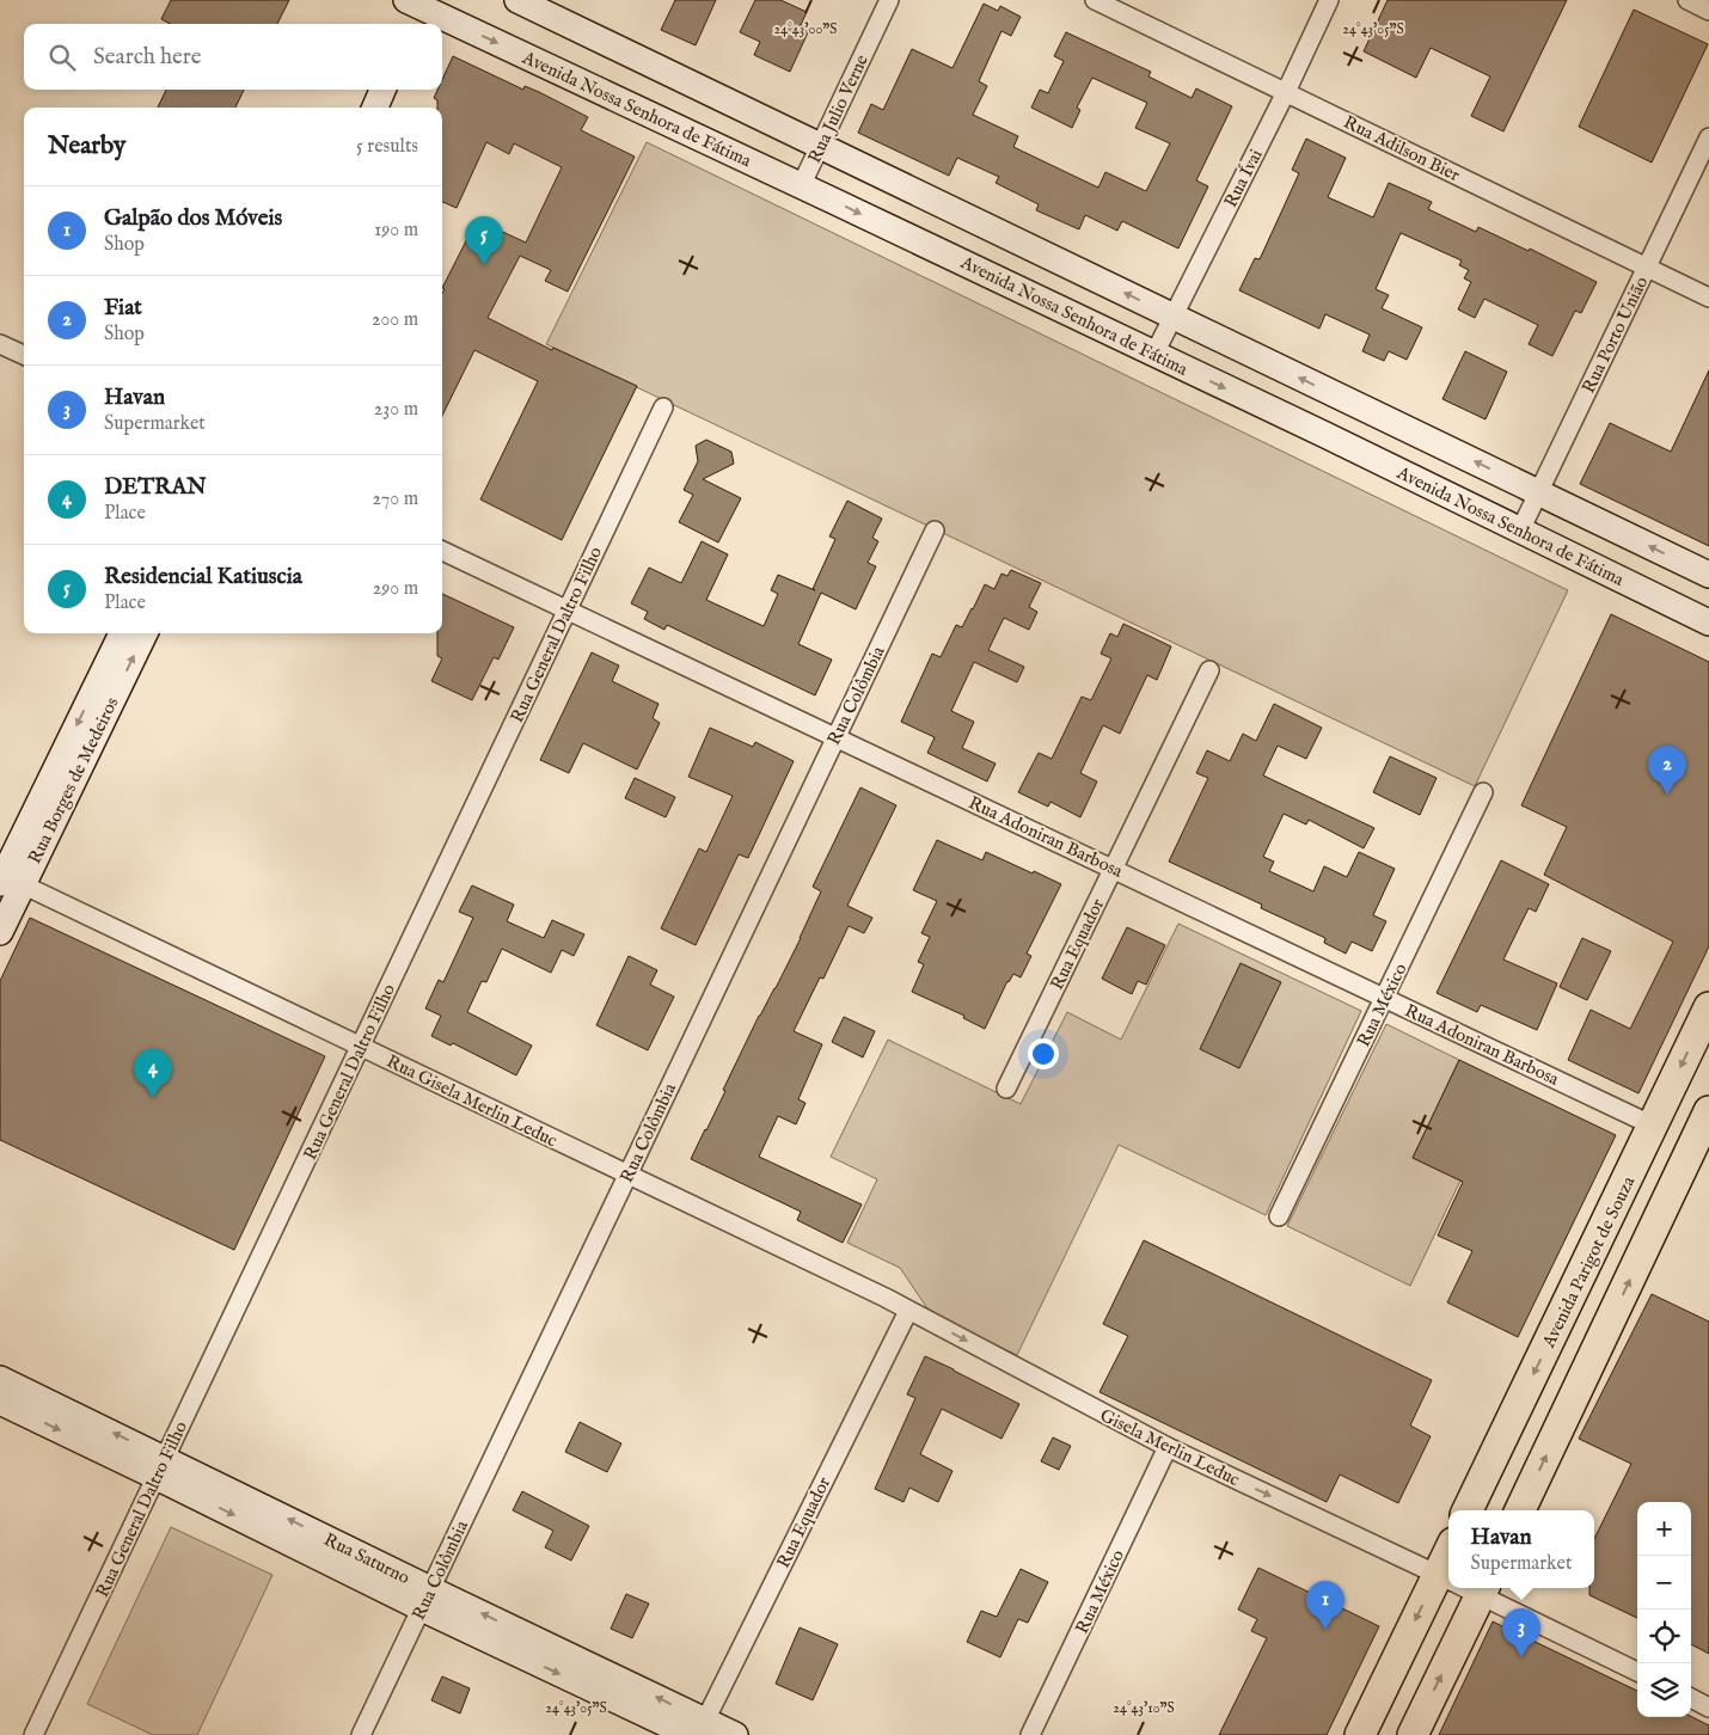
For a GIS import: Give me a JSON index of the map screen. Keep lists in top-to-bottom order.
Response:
{
  "streets": {
    "main road": ["Avenida Parigot de Souza"],
    "street": [
      "Avenida Nossa Senhora de Fátima",
      "Rua Julio Verne",
      "Rua Adilson Bier",
      "Rua Ívai",
      "Rua Porto União",
      "Rua General Daltro Filho",
      "Rua Colômbia",
      "Rua Borges de Medeiros",
      "Rua Adoniran Barbosa",
      "Rua Equador",
      "Rua México",
      "Rua Gisela Merlin Leduc",
      "Gisela Merlin Leduc",
      "Rua Saturno"
    ]
  },
  "crossings": [
    ["Avenida Nossa Senhora de Fátima", "Rua Julio Verne"],
    ["Avenida Nossa Senhora de Fátima", "Rua Ívai"],
    ["Avenida Nossa Senhora de Fátima", "Rua Porto União"],
    ["Rua Adilson Bier", "Rua Ívai"],
    ["Rua Adilson Bier", "Rua Porto União"],
    ["Rua General Daltro Filho", "Rua Adoniran Barbosa"],
    ["Rua General Daltro Filho", "Rua Gisela Merlin Leduc"],
    ["Rua General Daltro Filho", "Rua Saturno"],
    ["Rua Colômbia", "Rua Adoniran Barbosa"],
    ["Rua Colômbia", "Rua Gisela Merlin Leduc"],
    ["Rua Colômbia", "Rua Saturno"],
    ["Rua Borges de Medeiros", "Rua Gisela Merlin Leduc"],
    ["Rua Adoniran Barbosa", "Rua Equador"],
    ["Rua Adoniran Barbosa", "Rua México"],
    ["Rua Adoniran Barbosa", "Avenida Parigot de Souza"],
    ["Rua Equador", "Rua Gisela Merlin Leduc"],
    ["Rua Equador", "Gisela Merlin Leduc"],
    ["Rua Equador", "Rua Saturno"],
    ["Rua México", "Gisela Merlin Leduc"],
    ["Rua Gisela Merlin Leduc", "Gisela Merlin Leduc"]
  ],
  "one_way": ["Gisela Merlin Leduc"],
  "page": {
    "search": "Search here",
    "heading": ["Nearby", "5 results"],
    "list": [
      {
        "mark": "1",
        "name": "Galpão dos Móveis",
        "note": "Shop",
        "value": "190 m"
      },
      {
        "mark": "2",
        "name": "Fiat",
        "note": "Shop",
        "value": "200 m"
      },
      {
        "mark": "3",
        "name": "Havan",
        "note": "Supermarket",
        "value": "230 m"
      },
      {
        "mark": "4",
        "name": "DETRAN",
        "note": "Place",
        "value": "270 m"
      },
      {
        "mark": "5",
        "name": "Residencial Katiuscia",
        "note": "Place",
        "value": "290 m"
      }
    ],
    "pins": [
      "5",
      "2",
      "4",
      "1",
      "3"
    ],
    "map_buttons": ["+", "−"],
    "popup": ["Havan", "Supermarket"]
  },
  "coordinates": ["24°43'00\"S", "24°43'05\"S", "24°43'10\"S"]
}
